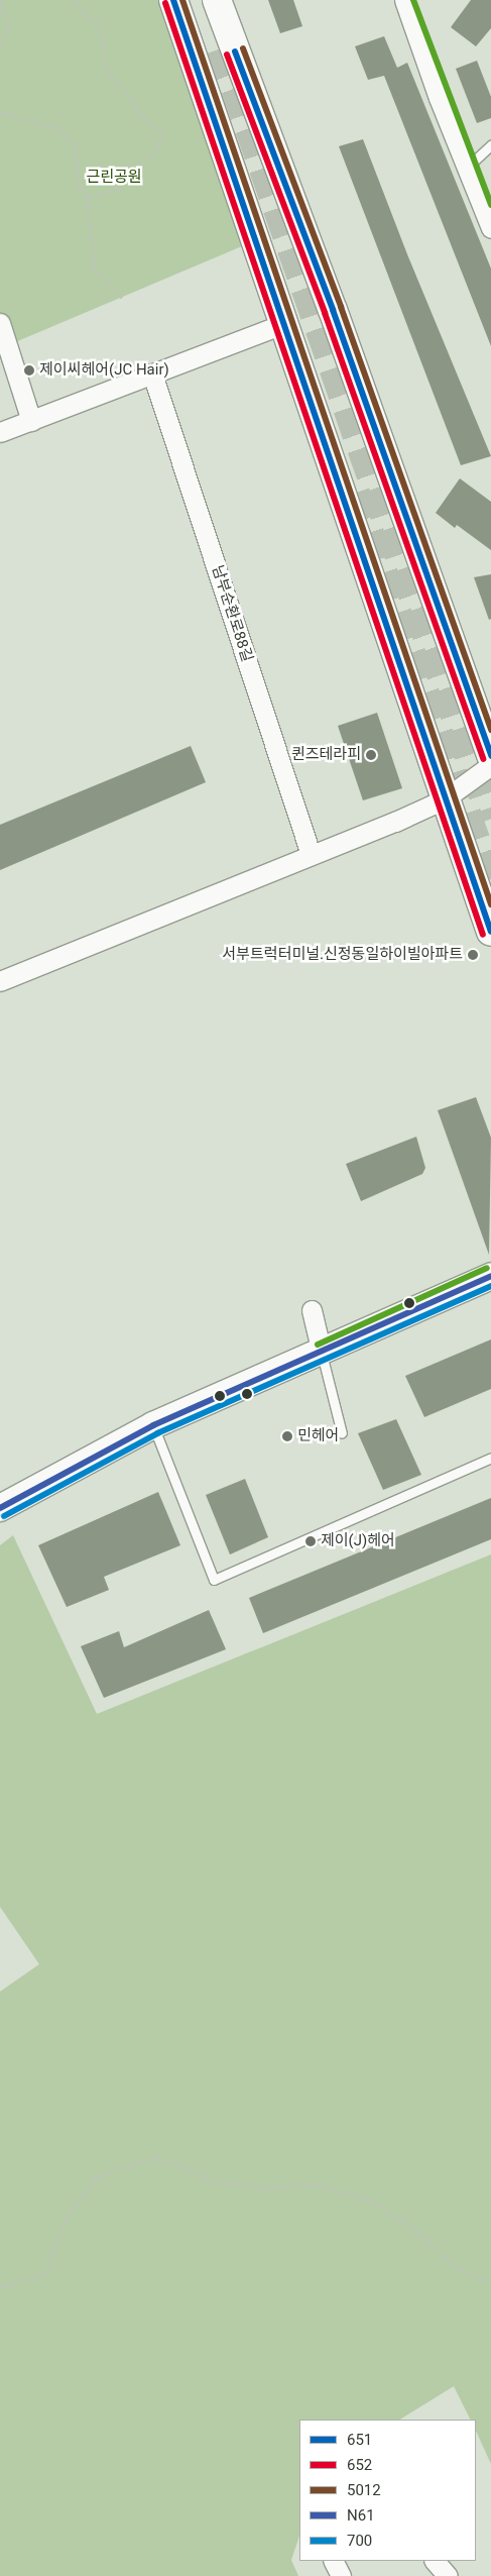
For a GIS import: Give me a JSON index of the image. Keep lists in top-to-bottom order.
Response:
{
  "streets": {
    "street": ["남부순환로88길"]
  },
  "parks": ["근린공원"],
  "places": [
    "제이씨헤어(JC Hair)",
    "퀸즈테라피",
    "서부트럭터미널.신정동일하이빌아파트",
    "민헤어",
    "제이(J)헤어"
  ],
  "lines": [
    "transit line 651",
    "transit line 5012",
    "transit line 652",
    "transit line N61",
    "transit line 700"
  ],
  "legend": [
    "651",
    "652",
    "5012",
    "N61",
    "700"
  ]
}
